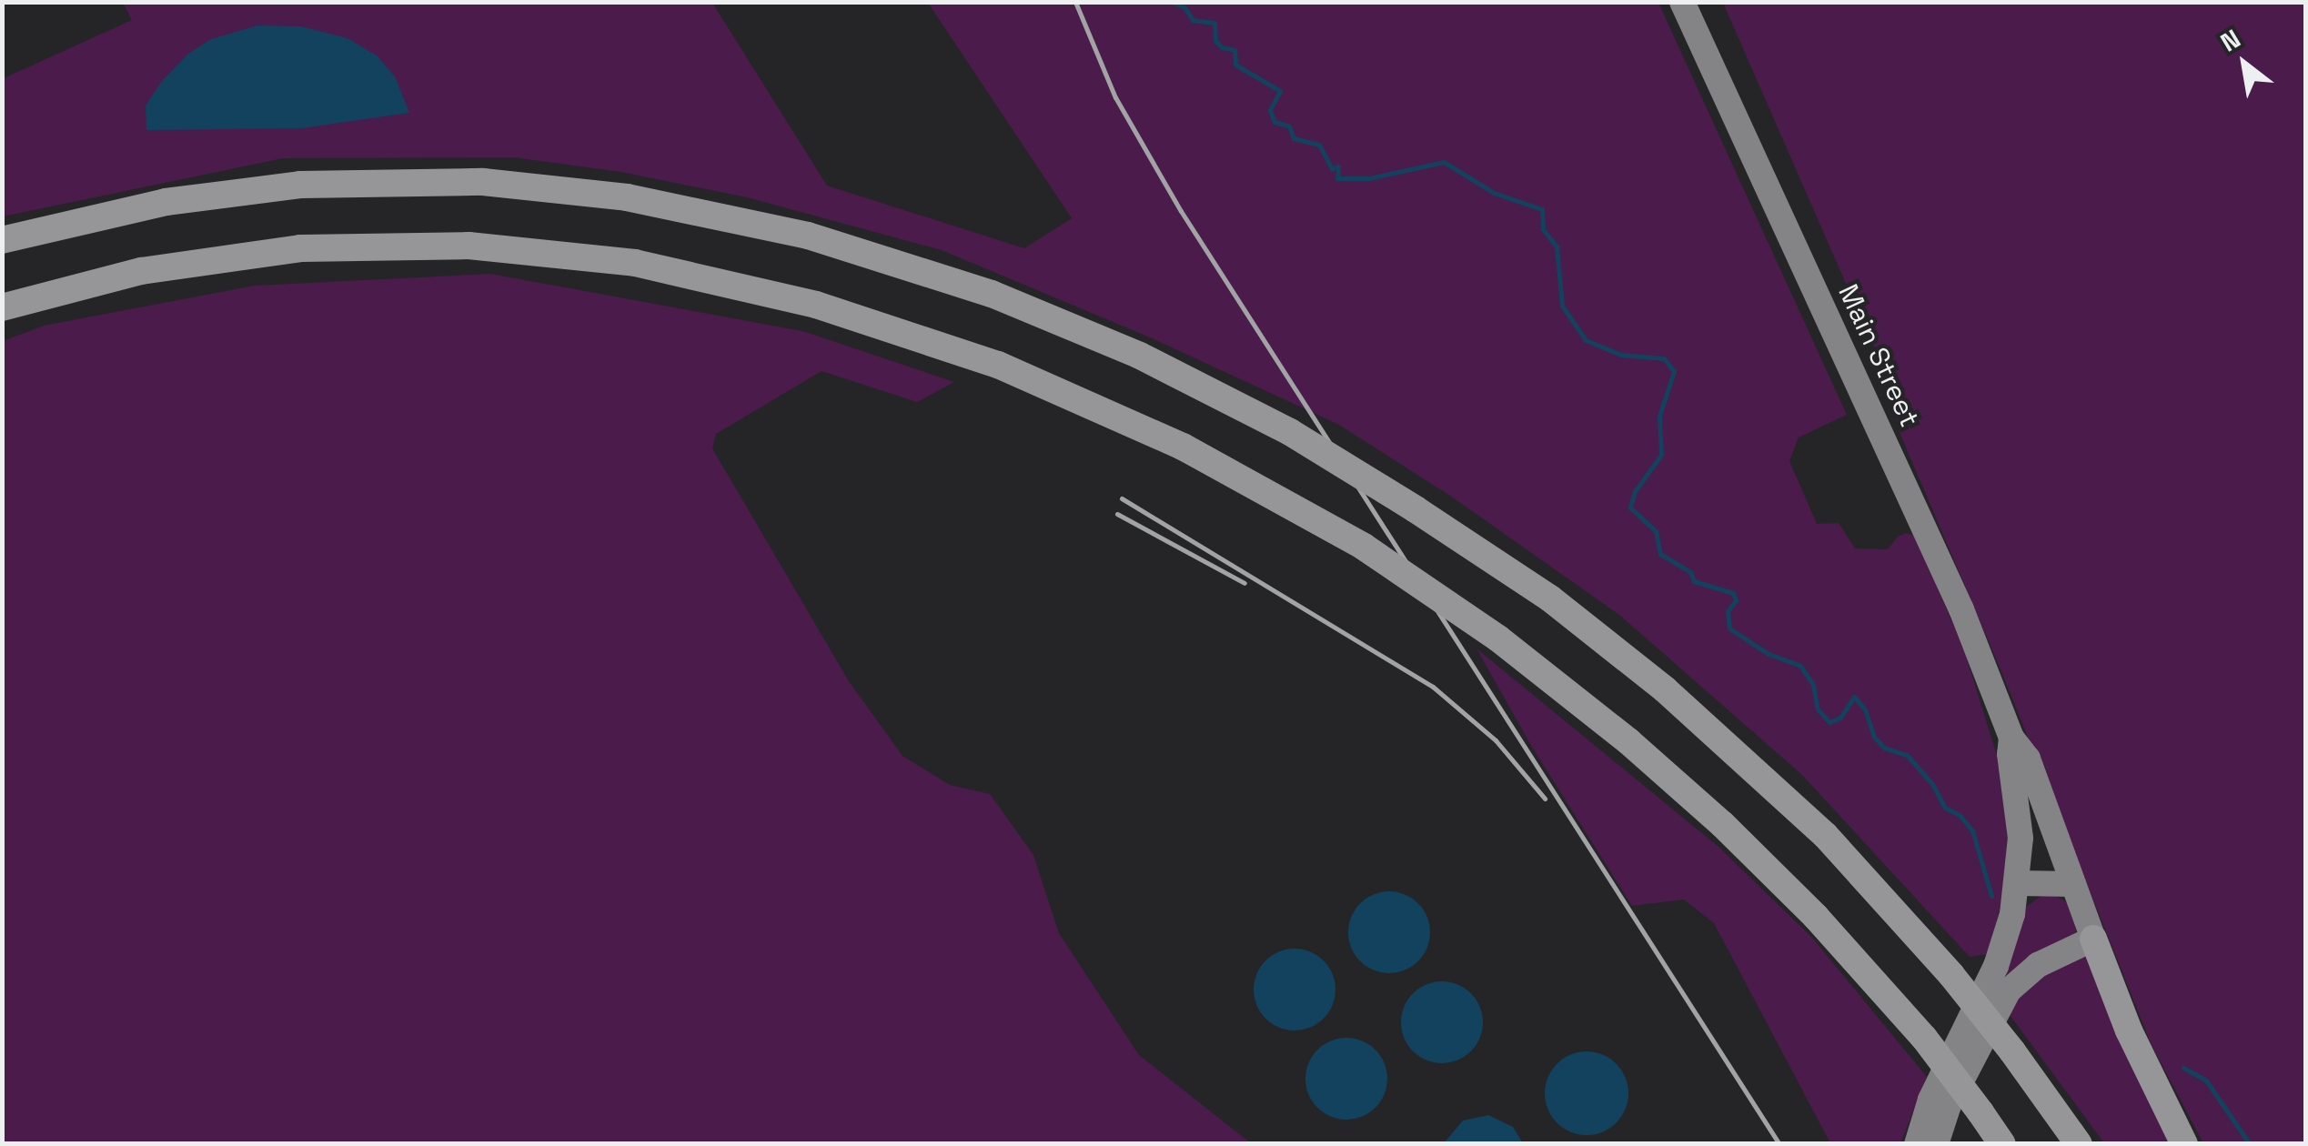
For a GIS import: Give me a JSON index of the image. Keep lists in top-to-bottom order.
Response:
{
  "streets": {
    "main road": ["Main Street"]
  },
  "north": "top left"
}
